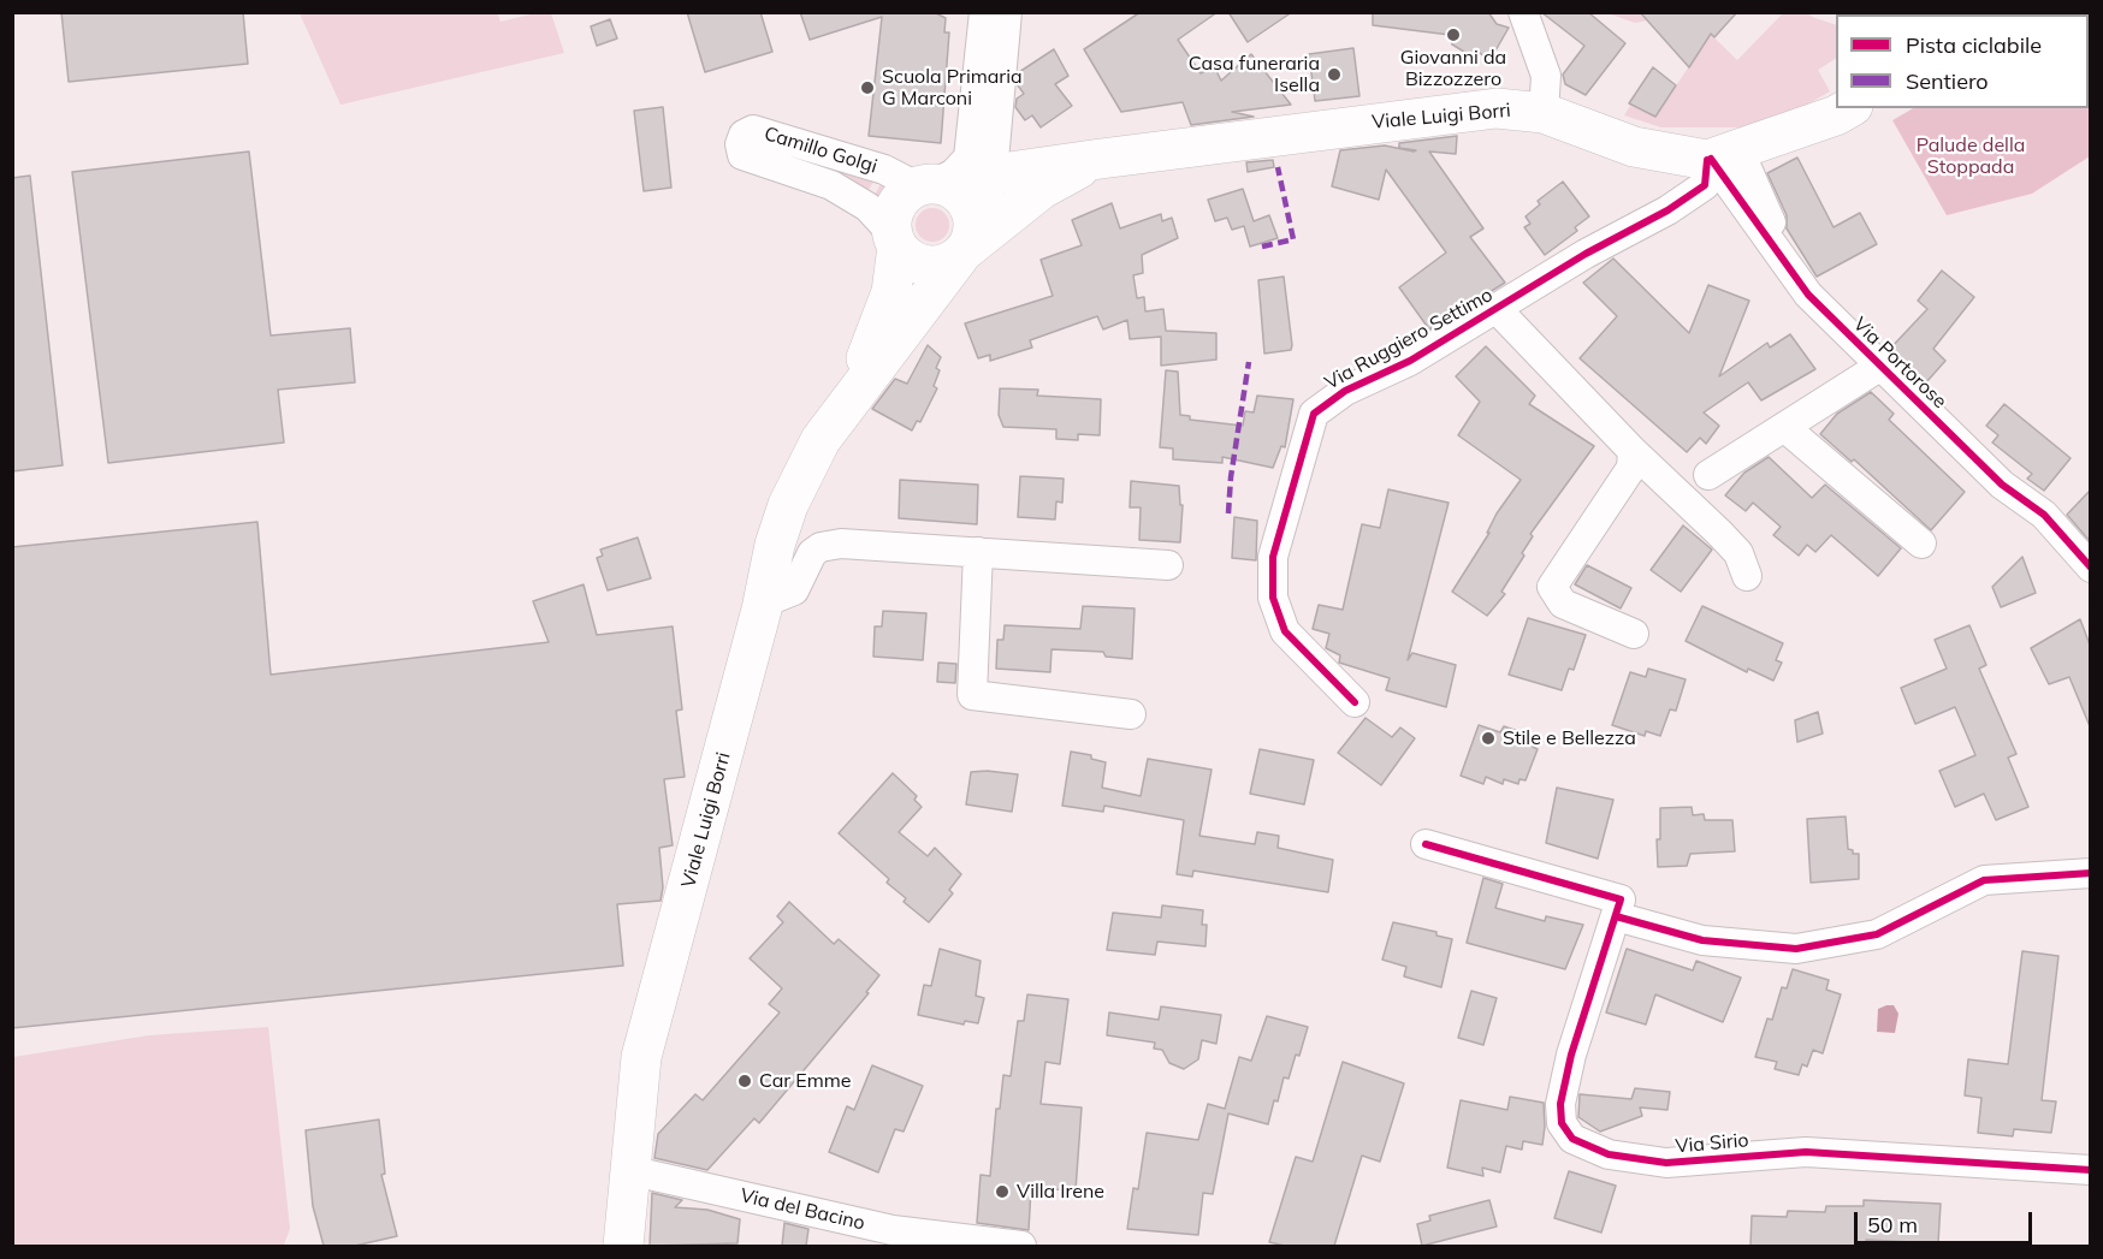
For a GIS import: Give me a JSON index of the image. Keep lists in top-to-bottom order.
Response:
{
  "streets": {
    "main road": ["Viale Luigi Borri"],
    "street": [
      "Camillo Golgi",
      "Via Ruggiero Settimo",
      "Via Portorose",
      "Via Sirio",
      "Via del Bacino"
    ]
  },
  "crossings": [
    ["Viale Luigi Borri", "Camillo Golgi"],
    ["Viale Luigi Borri", "Via Ruggiero Settimo"],
    ["Viale Luigi Borri", "Via Portorose"],
    ["Viale Luigi Borri", "Via del Bacino"],
    ["Via Ruggiero Settimo", "Via Portorose"]
  ],
  "parks": ["Palude della Stoppada"],
  "places": [
    "Giovanni da Bizzozzero",
    "Casa funeraria Isella",
    "Scuola Primaria G Marconi",
    "Stile e Bellezza",
    "Car Emme",
    "Villa Irene"
  ],
  "legend": ["Pista ciclabile", "Sentiero"],
  "scale_bar": "50 m"
}
